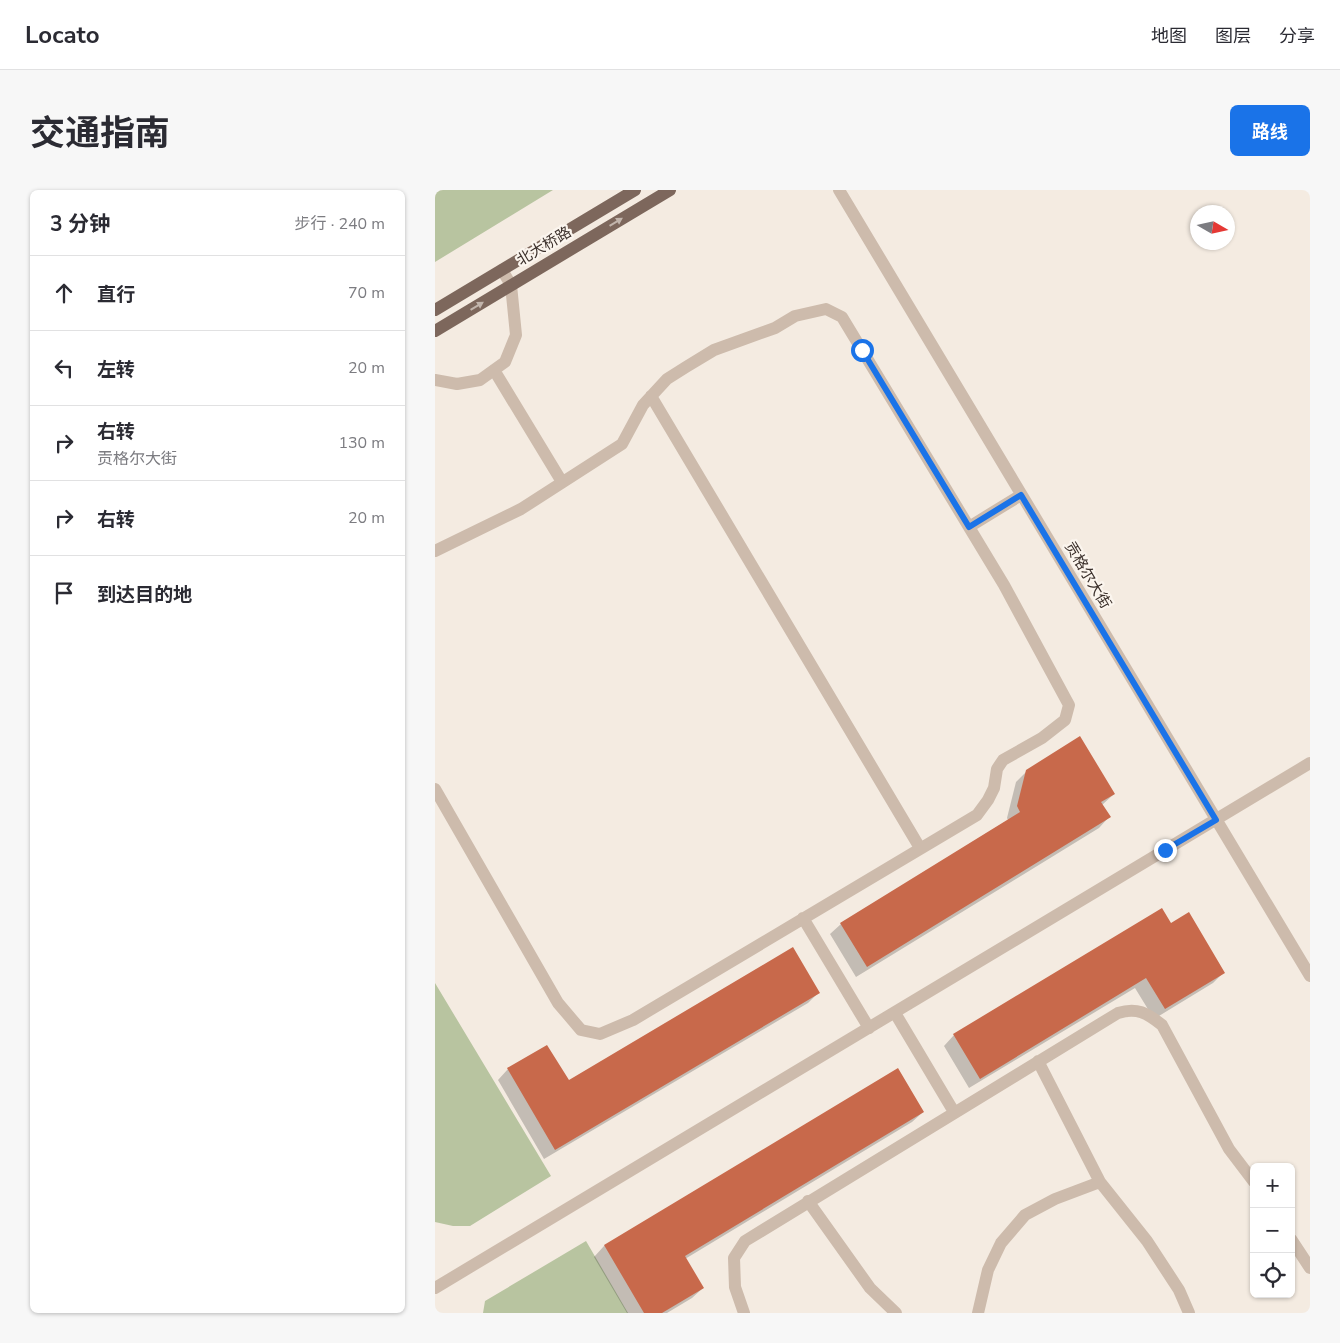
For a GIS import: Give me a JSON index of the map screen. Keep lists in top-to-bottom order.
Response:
{
  "streets": {
    "main road": ["北大桥路"],
    "street": ["贡格尔大街"]
  },
  "north": "right",
  "page": {
    "header": "Locato",
    "nav": ["地图", "图层", "分享"],
    "title": "交通指南",
    "buttons": "路线",
    "heading": ["3 分钟", "步行 · 240 m"],
    "list": [
      ["直行", "70 m"],
      ["左转", "20 m"],
      ["右转", "贡格尔大街", "130 m"],
      ["右转", "20 m"],
      "到达目的地"
    ],
    "map_buttons": ["+", "−"]
  }
}
